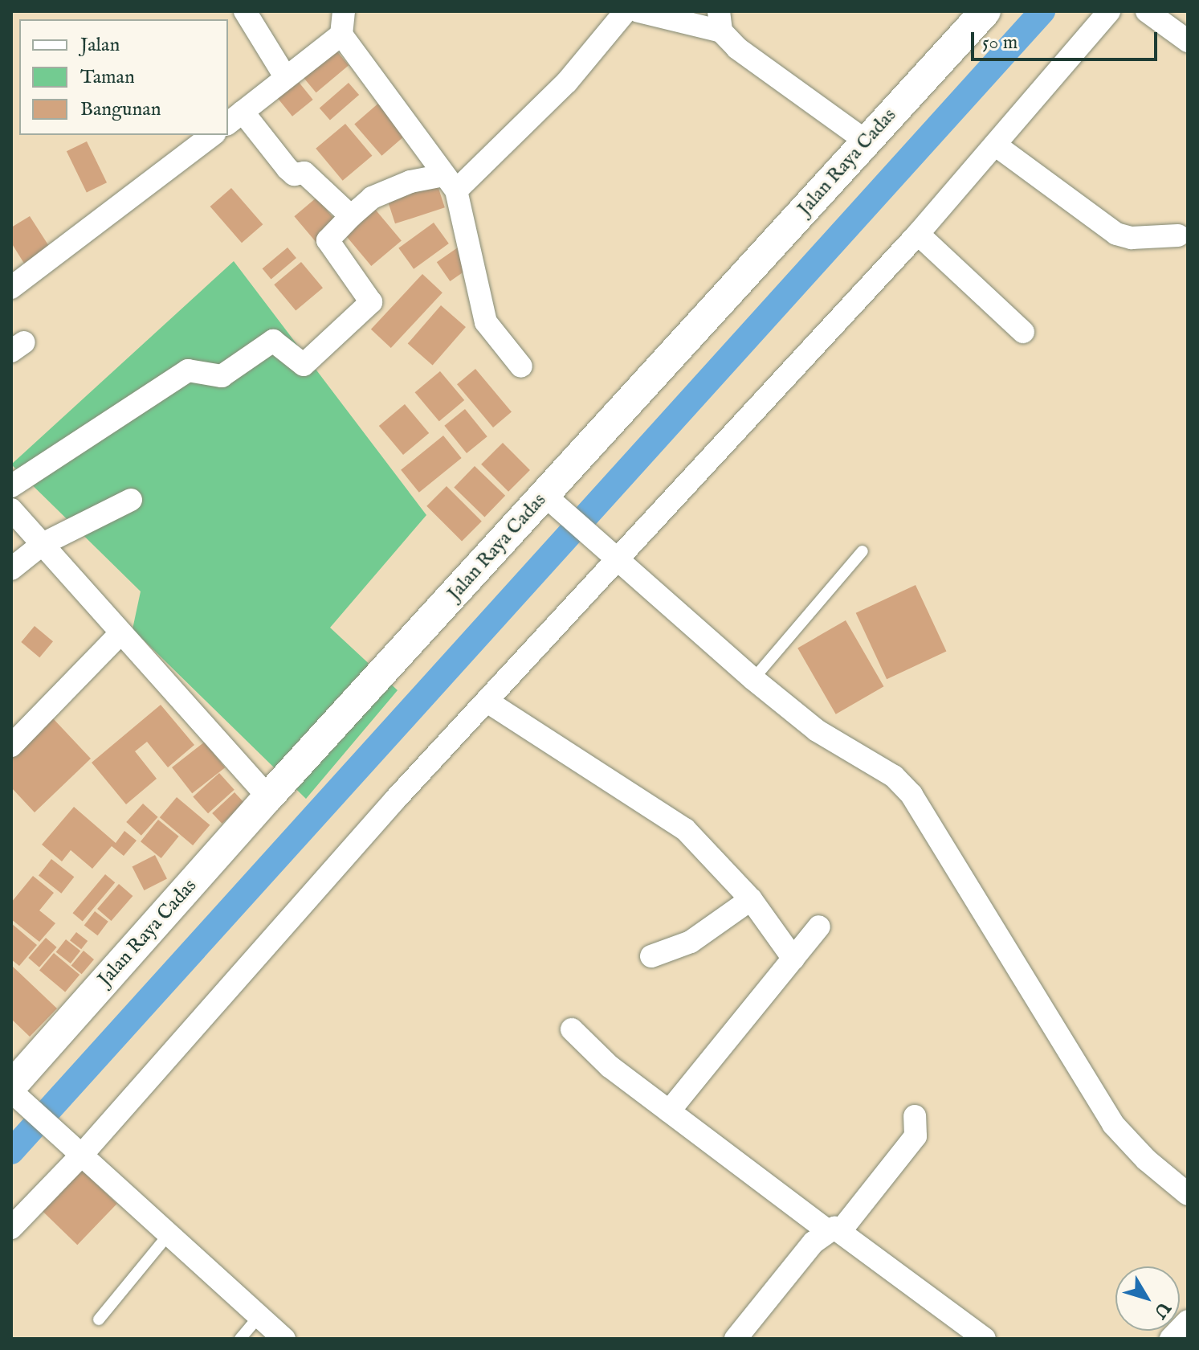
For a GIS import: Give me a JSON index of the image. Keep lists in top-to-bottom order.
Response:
{
  "streets": {
    "street": ["Jalan Raya Cadas"]
  },
  "legend": ["Jalan", "Taman", "Bangunan"],
  "scale_bar": "50 m",
  "north": "bottom right"
}
